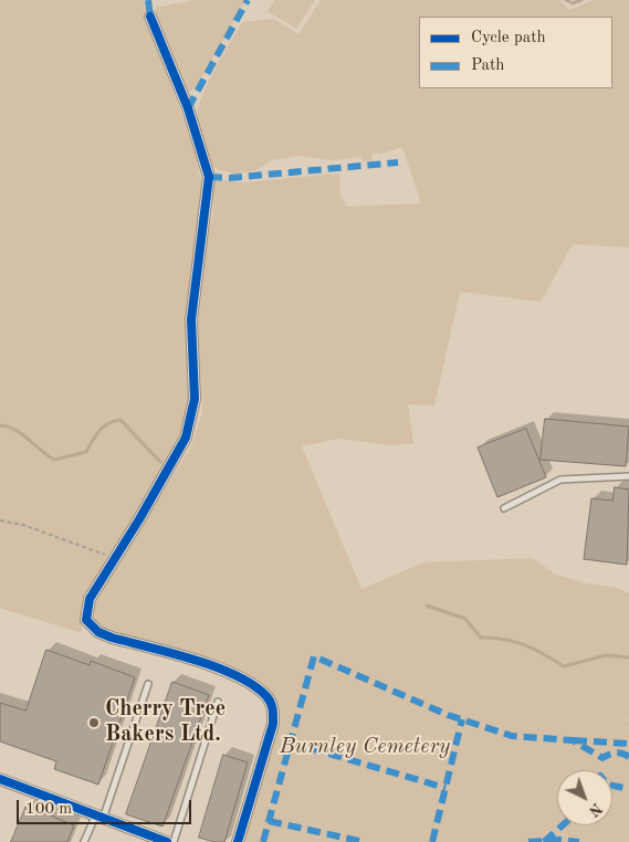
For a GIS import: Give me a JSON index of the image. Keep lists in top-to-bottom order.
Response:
{
  "parks": ["Burnley Cemetery"],
  "places": ["Cherry Tree Bakers Ltd."],
  "legend": ["Cycle path", "Path"],
  "scale_bar": "100 m",
  "north": "bottom right"
}
